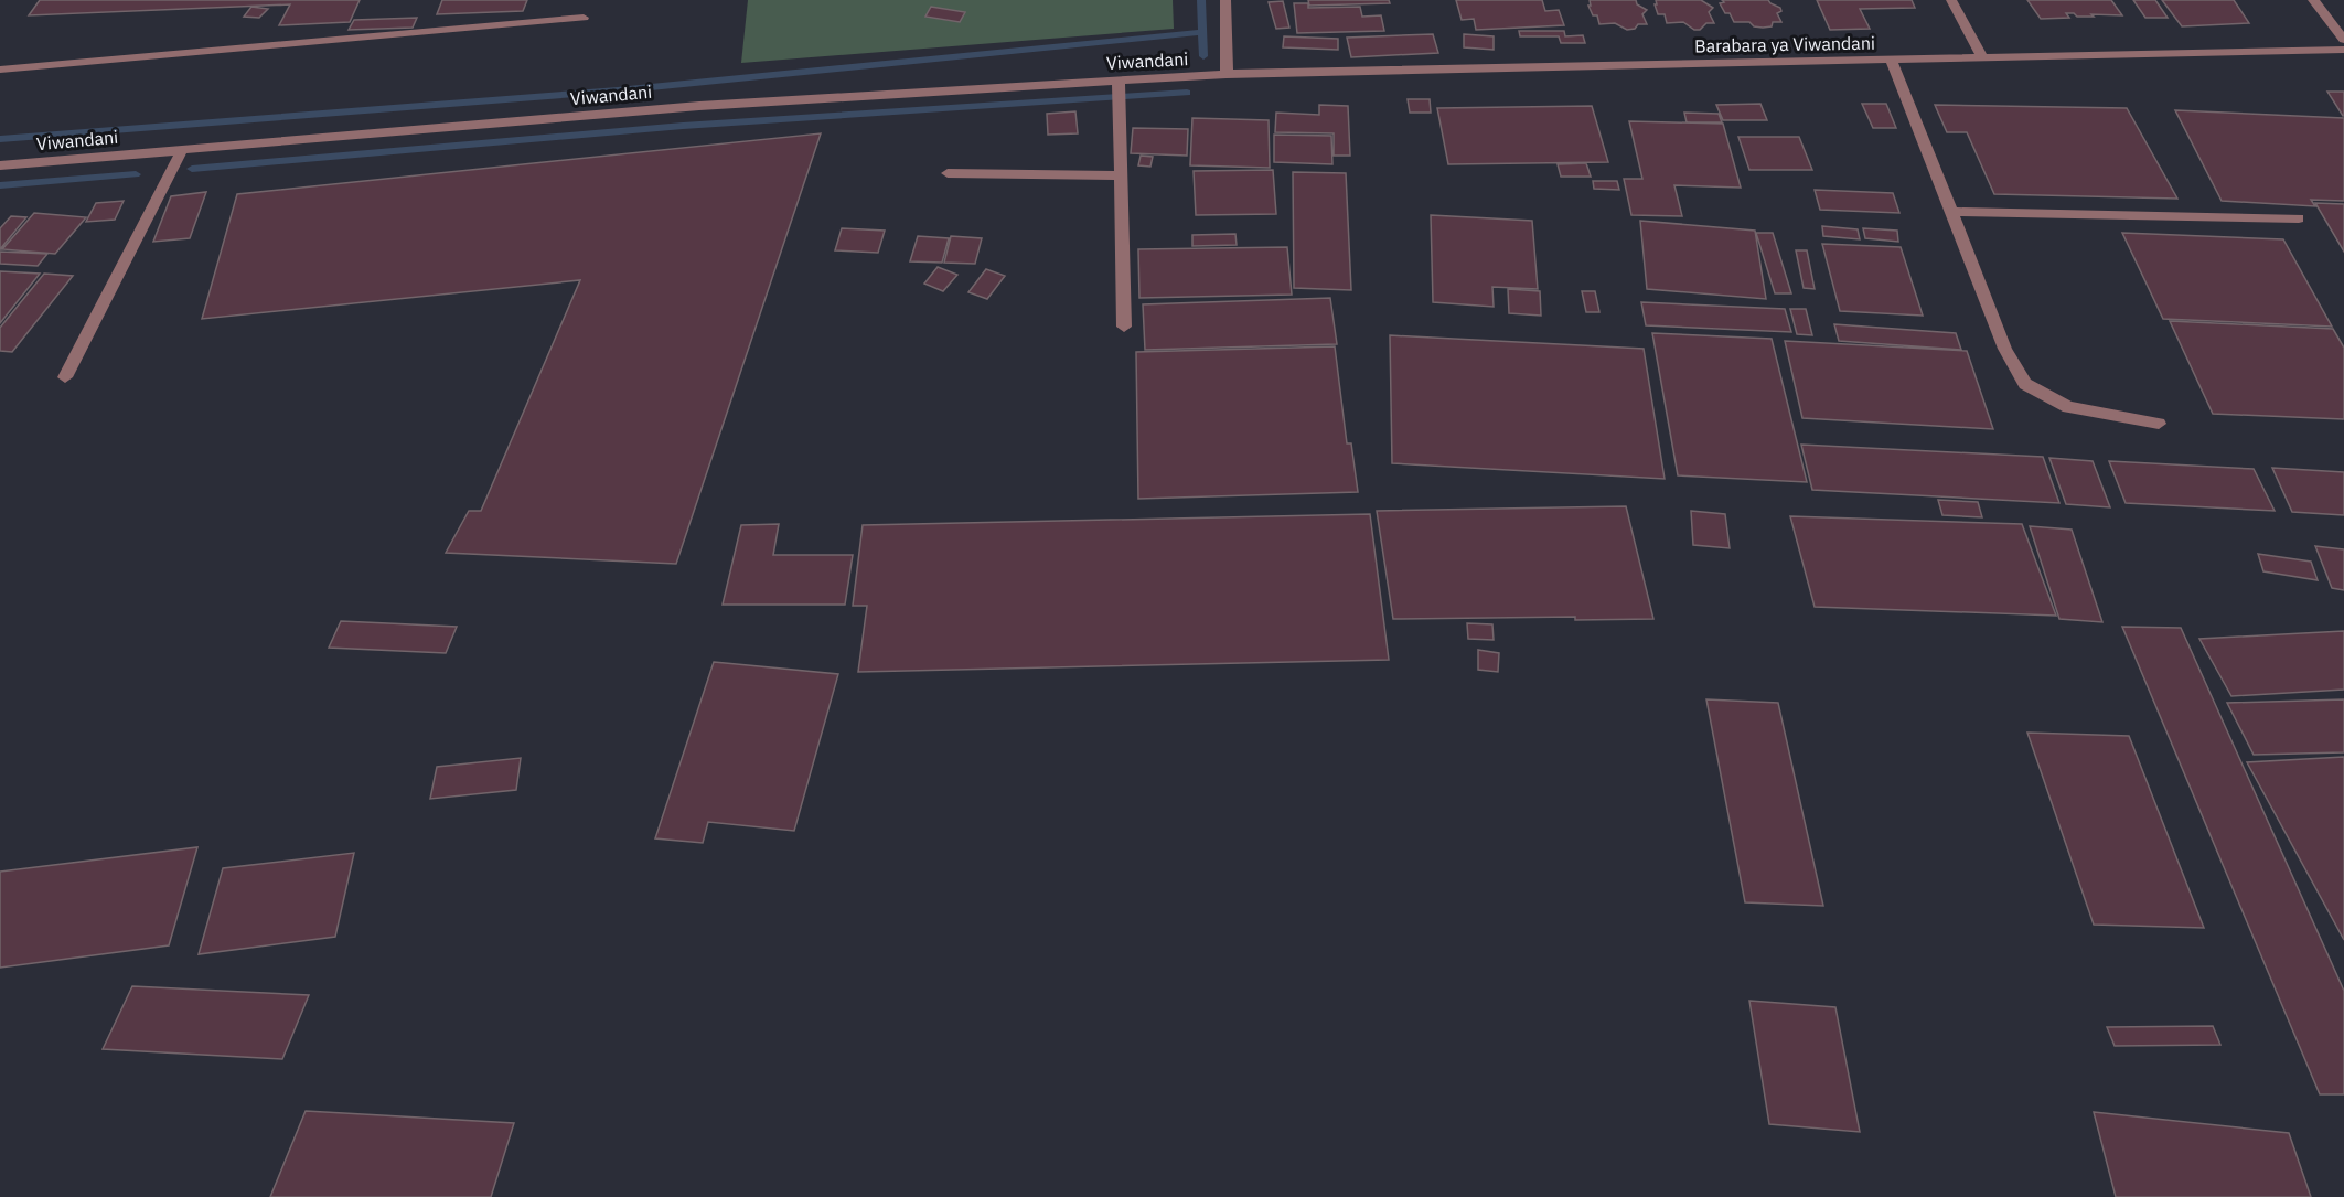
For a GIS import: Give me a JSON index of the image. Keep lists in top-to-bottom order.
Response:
{
  "streets": {
    "street": ["Barabara ya Viwandani", "Viwandani"]
  },
  "crossings": [
    ["Barabara ya Viwandani", "Viwandani"]
  ]
}
